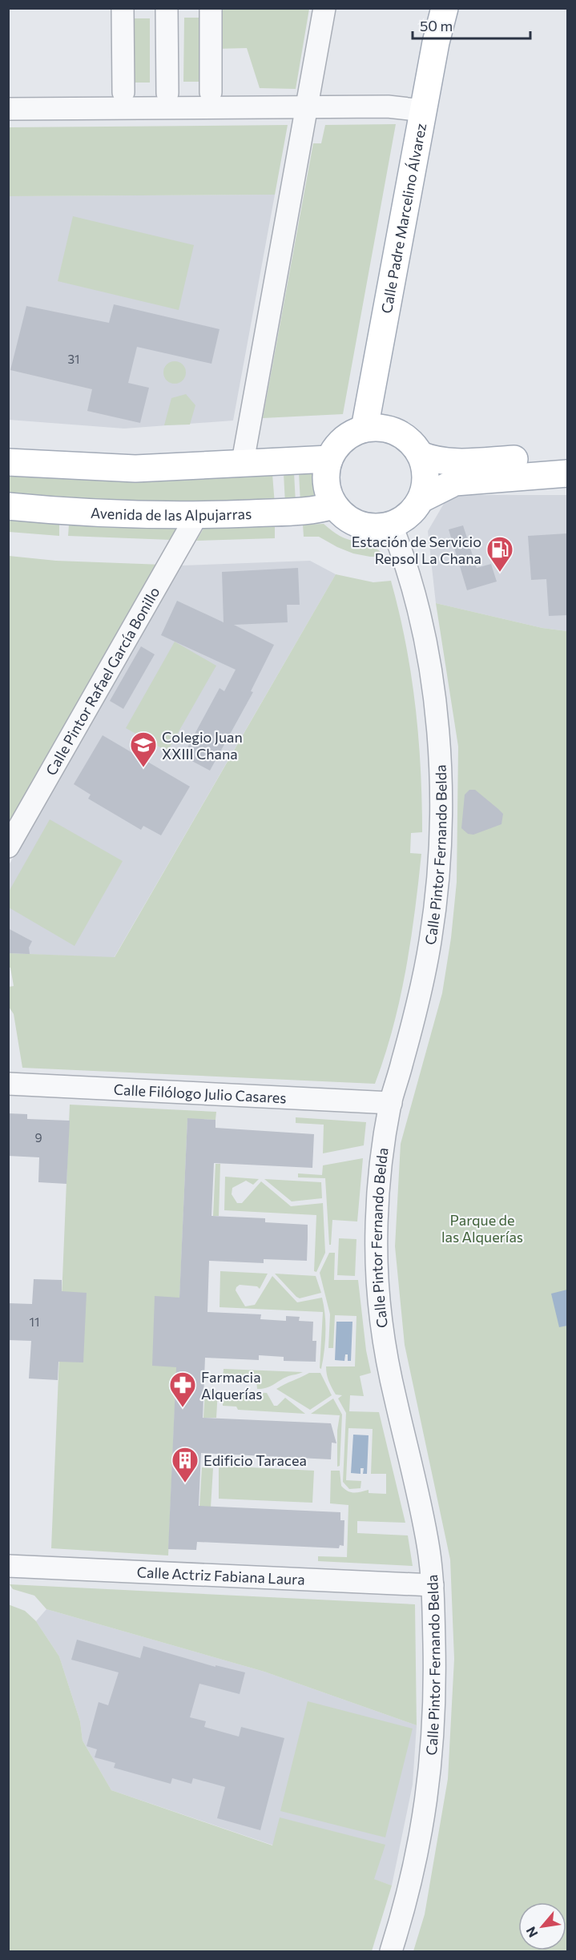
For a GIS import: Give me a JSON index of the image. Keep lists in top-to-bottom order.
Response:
{
  "streets": {
    "main road": ["Calle Padre Marcelino Álvarez", "Avenida de las Alpujarras"],
    "street": [
      "Calle Pintor Rafael García Bonillo",
      "Calle Pintor Fernando Belda",
      "Calle Filólogo Julio Casares",
      "Calle Actriz Fabiana Laura"
    ]
  },
  "crossings": [
    ["Calle Padre Marcelino Álvarez", "Avenida de las Alpujarras"],
    ["Calle Padre Marcelino Álvarez", "Calle Pintor Fernando Belda"],
    ["Avenida de las Alpujarras", "Calle Pintor Rafael García Bonillo"],
    ["Avenida de las Alpujarras", "Calle Pintor Fernando Belda"],
    ["Calle Pintor Fernando Belda", "Calle Filólogo Julio Casares"],
    ["Calle Pintor Fernando Belda", "Calle Actriz Fabiana Laura"]
  ],
  "parks": ["Parque de las Alquerías"],
  "places": {
    "fuel station": ["Estación de Servicio Repsol La Chana"],
    "school or university": ["Colegio Juan XXIII Chana"],
    "pharmacy": ["Farmacia Alquerías"],
    "building": ["Edificio Taracea"]
  },
  "house_numbers": ["31", "9", "11"],
  "scale_bar": "50 m",
  "north": "bottom left"
}
